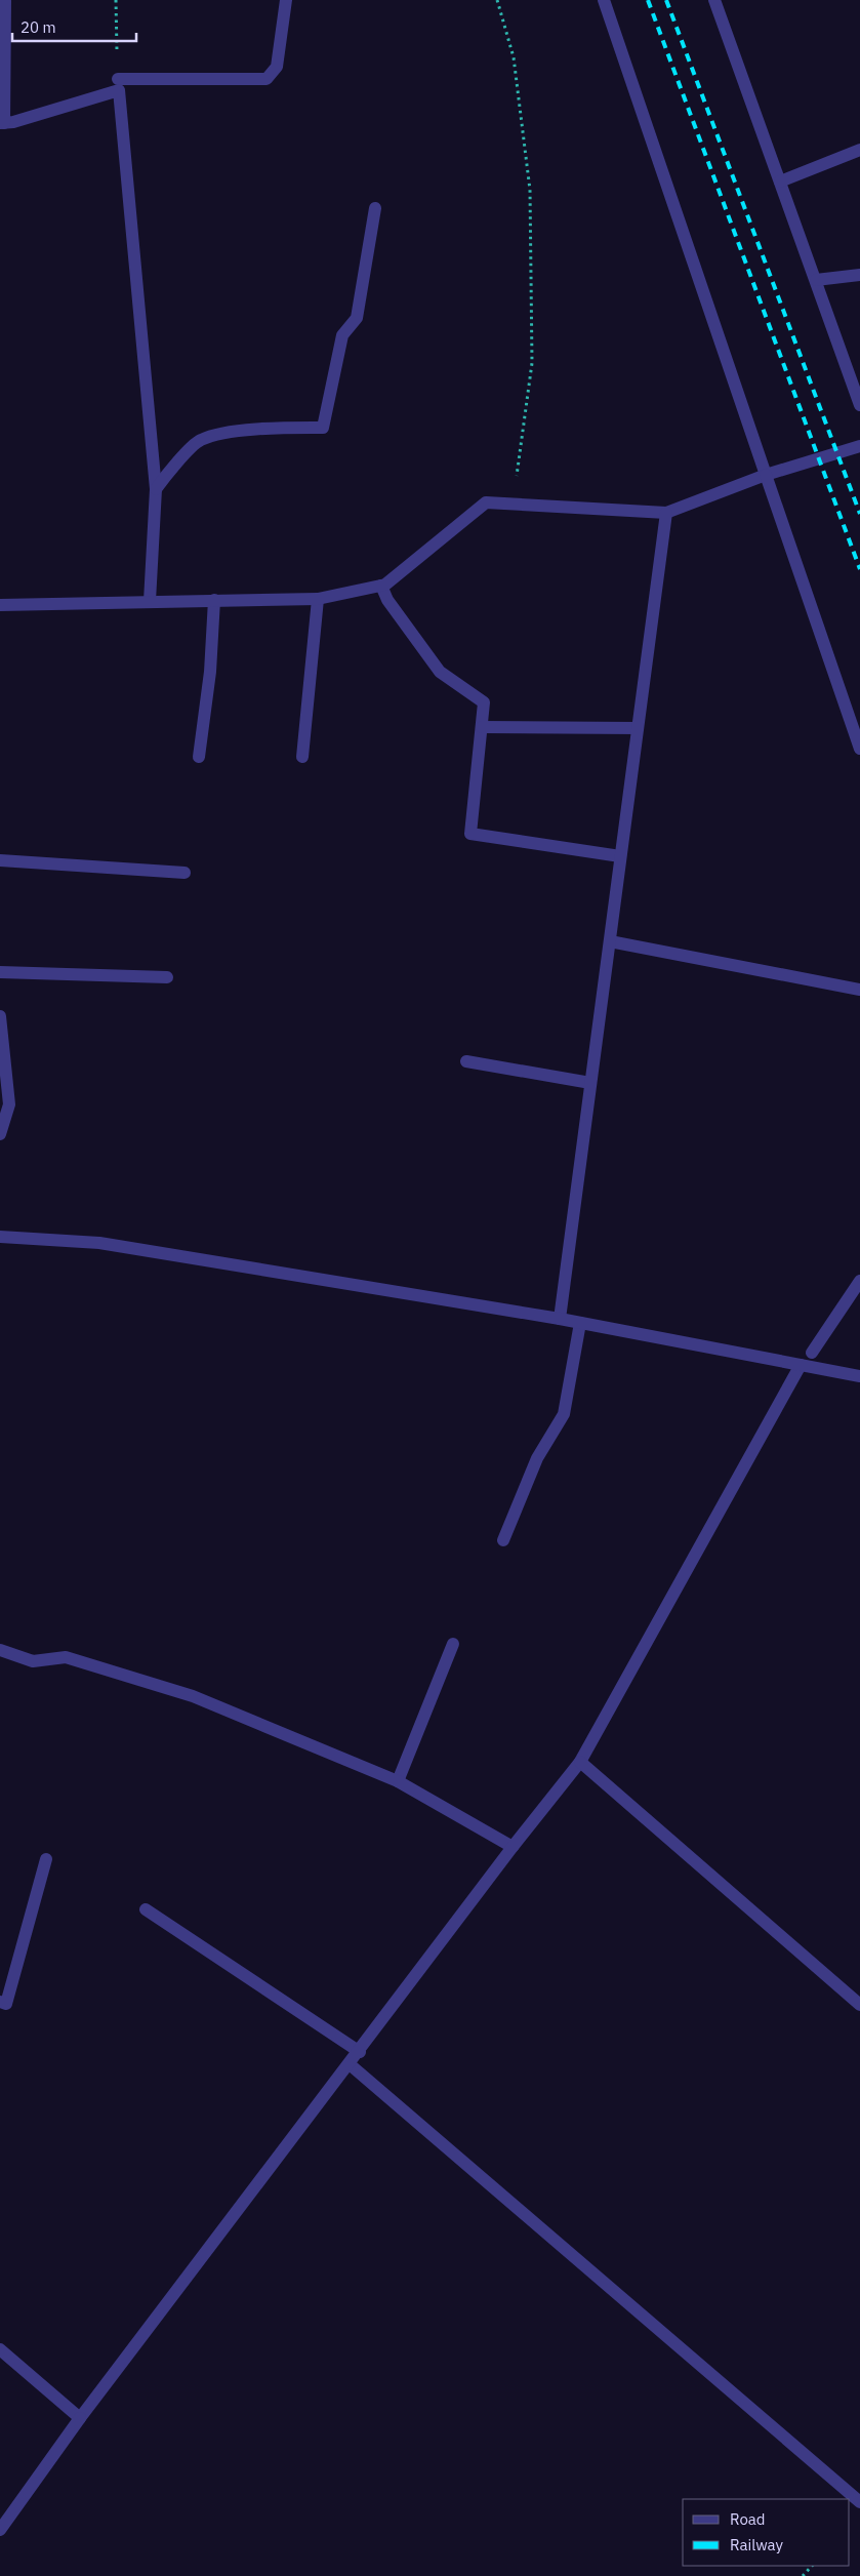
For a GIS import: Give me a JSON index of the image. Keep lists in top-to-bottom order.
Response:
{
  "legend": ["Road", "Railway"],
  "scale_bar": "20 m"
}
